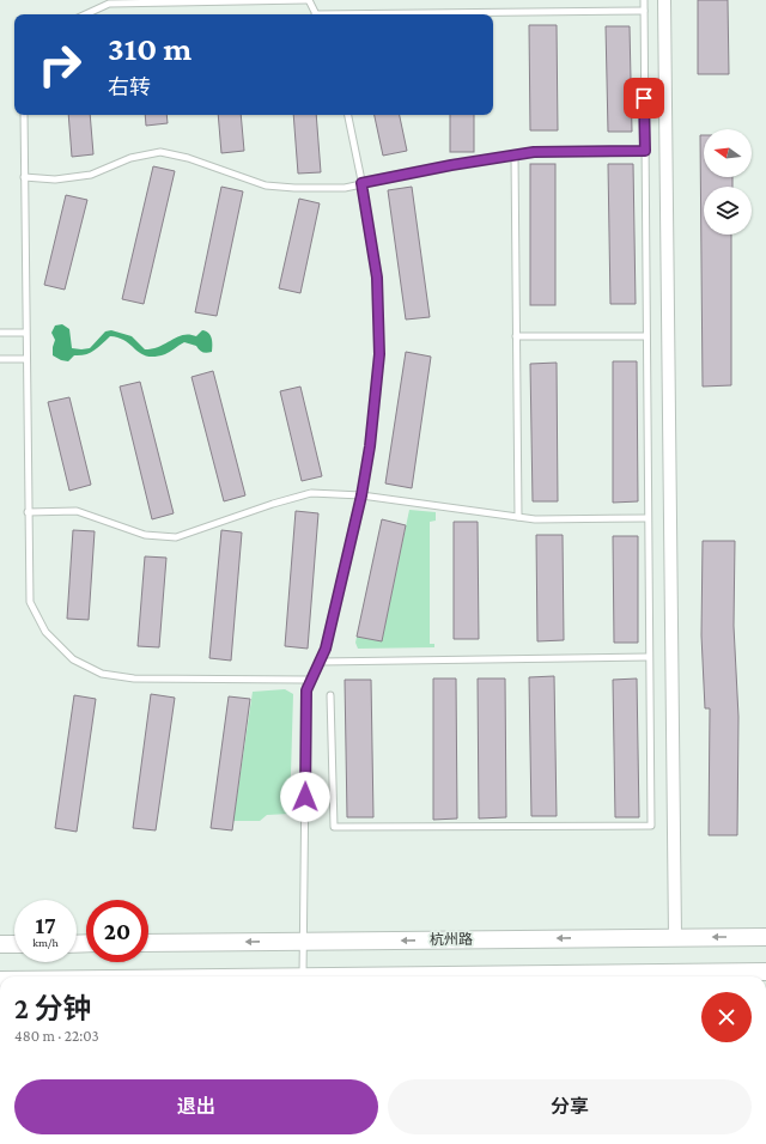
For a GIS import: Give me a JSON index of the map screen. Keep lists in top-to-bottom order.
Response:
{
  "streets": {
    "main road": ["杭州路"]
  },
  "one_way": ["杭州路"],
  "north": "left",
  "page": {
    "turn": ["310 m", "右转"],
    "speed": "17 km/h",
    "limit": "20",
    "heading": ["2 分钟", "480 m · 22:03"],
    "buttons": ["退出", "分享"]
  }
}
